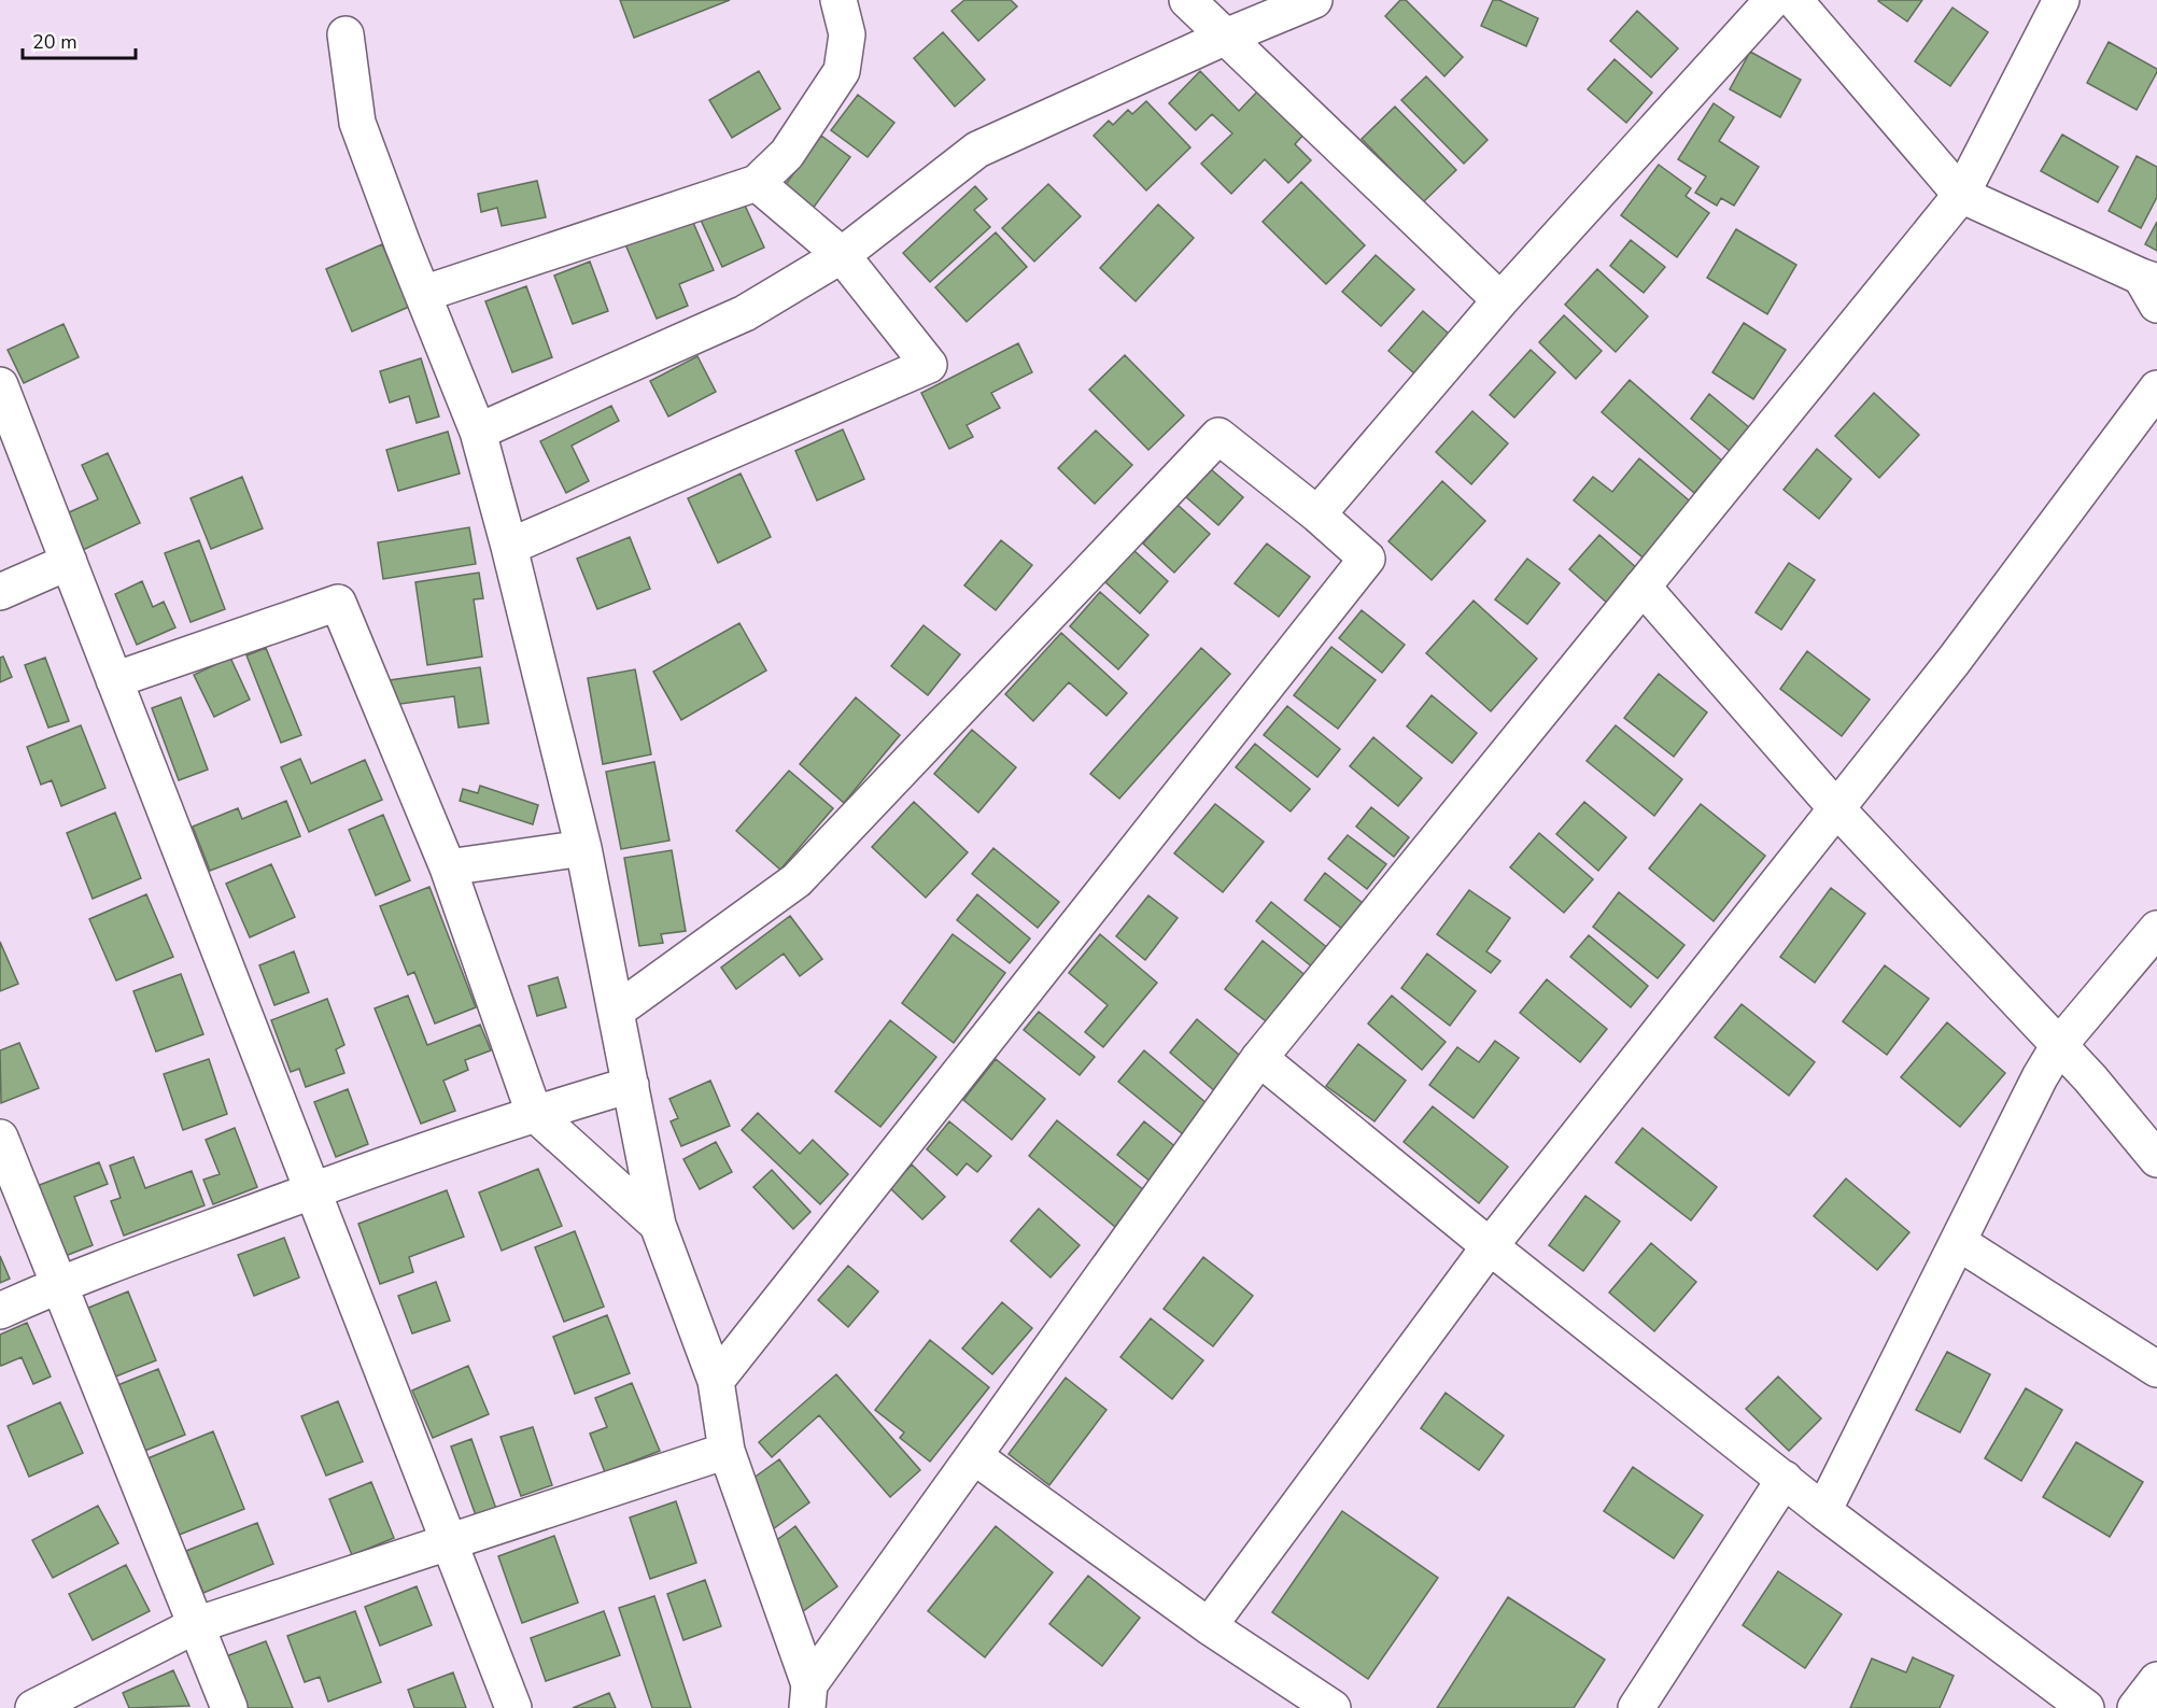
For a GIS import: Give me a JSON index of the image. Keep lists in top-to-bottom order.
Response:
{
  "scale_bar": "20 m"
}
